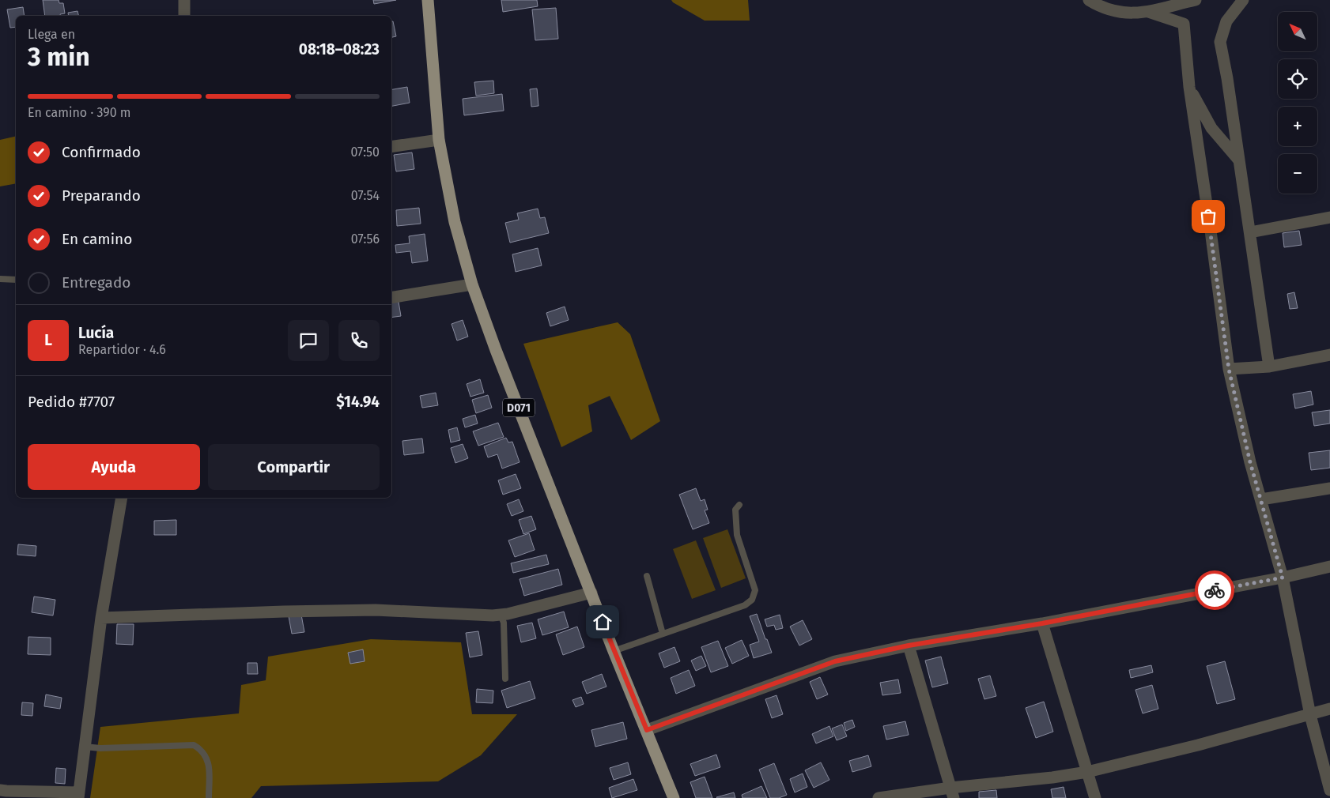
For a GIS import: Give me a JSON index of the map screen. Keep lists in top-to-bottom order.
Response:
{
  "streets": {
    "main road": ["D071"]
  },
  "north": "top left",
  "page": {
    "map_buttons": ["+", "−"],
    "heading": ["3 min", "Llega en", "08:18–08:23"],
    "panel": [
      "Lucía",
      "Repartidor · 4.6",
      "Pedido #7707",
      "$14.94"
    ],
    "bar": "En camino · 390 m",
    "list": [
      ["Confirmado", "07:50"],
      ["Preparando", "07:54"],
      ["En camino", "07:56"],
      "Entregado"
    ],
    "round": "L",
    "buttons": ["Ayuda", "Compartir"]
  }
}
